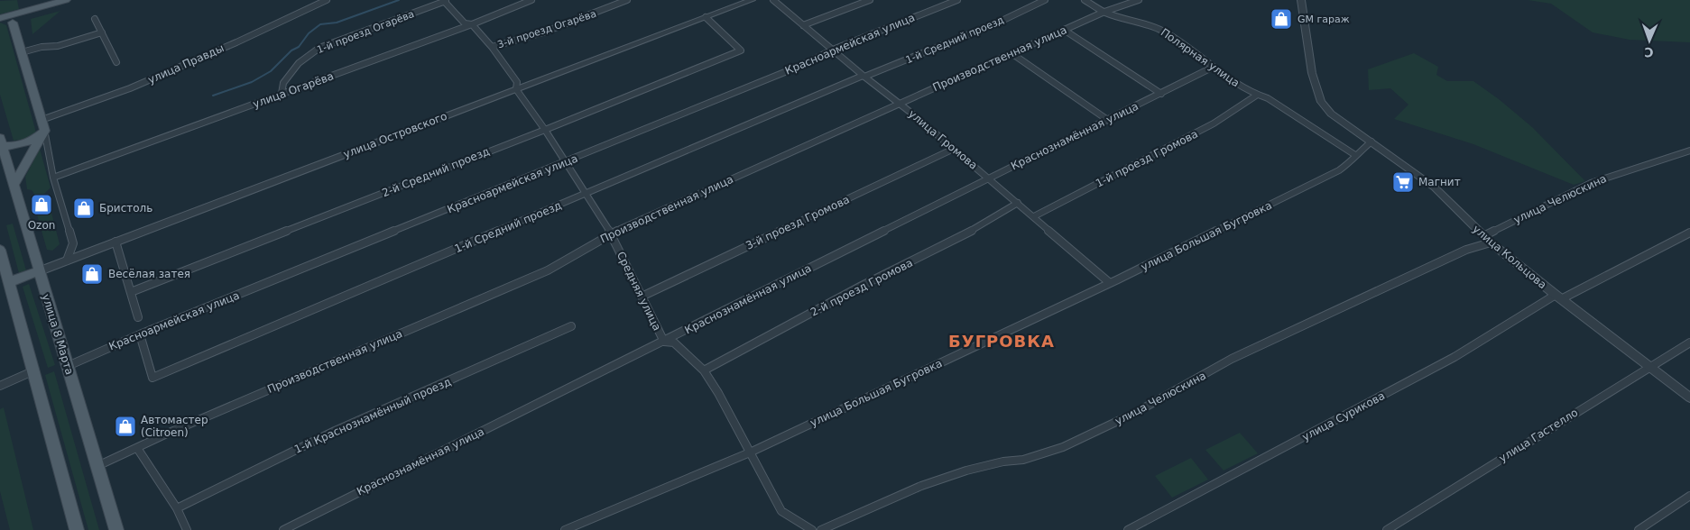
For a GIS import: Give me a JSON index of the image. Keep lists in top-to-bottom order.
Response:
{
  "streets": {
    "main road": ["улица 8 Марта"],
    "street": [
      "3-й проезд Огарёва",
      "1-й проезд Огарёва",
      "1-й Средний проезд",
      "Красноармейская улица",
      "Полярная улица",
      "Производственная улица",
      "улица Правды",
      "улица Огарёва",
      "улица Островского",
      "Краснознамённая улица",
      "улица Громова",
      "1-й проезд Громова",
      "2-й Средний проезд",
      "улица Челюскина",
      "3-й проезд Громова",
      "улица Большая Бугровка",
      "улица Кольцова",
      "2-й проезд Громова",
      "Средняя улица",
      "1-й Краснознамённый проезд",
      "улица Сурикова",
      "улица Гастелло"
    ]
  },
  "crossings": [
    ["3-й проезд Огарёва", "Средняя улица"],
    ["1-й проезд Огарёва", "улица Огарёва"],
    ["1-й проезд Огарёва", "Средняя улица"],
    ["1-й Средний проезд", "Красноармейская улица"],
    ["1-й Средний проезд", "улица Громова"],
    ["1-й Средний проезд", "Средняя улица"],
    ["Красноармейская улица", "улица Громова"],
    ["Красноармейская улица", "Средняя улица"],
    ["Красноармейская улица", "улица 8 Марта"],
    ["Полярная улица", "Производственная улица"],
    ["Полярная улица", "Краснознамённая улица"],
    ["Полярная улица", "1-й проезд Громова"],
    ["Полярная улица", "улица Большая Бугровка"],
    ["Производственная улица", "улица Громова"],
    ["Производственная улица", "Средняя улица"],
    ["Производственная улица", "улица 8 Марта"],
    ["улица Огарёва", "Средняя улица"],
    ["улица Островского", "2-й Средний проезд"],
    ["улица Островского", "Средняя улица"],
    ["улица Островского", "улица 8 Марта"],
    ["Краснознамённая улица", "улица Громова"],
    ["Краснознамённая улица", "Средняя улица"],
    ["улица Громова", "1-й проезд Громова"],
    ["улица Громова", "3-й проезд Громова"],
    ["улица Громова", "улица Большая Бугровка"],
    ["улица Громова", "2-й проезд Громова"],
    ["2-й Средний проезд", "Средняя улица"],
    ["улица Челюскина", "улица Кольцова"],
    ["3-й проезд Громова", "Средняя улица"],
    ["улица Большая Бугровка", "улица Кольцова"],
    ["улица Большая Бугровка", "Средняя улица"],
    ["улица Кольцова", "улица Сурикова"],
    ["улица Кольцова", "улица Гастелло"],
    ["2-й проезд Громова", "Средняя улица"]
  ],
  "districts": ["БУГРОВКА"],
  "places": {
    "shop": [
      "GM гараж",
      "Ozon",
      "Бристоль",
      "Весёлая затея",
      "Автомастер (Citroen)"
    ],
    "supermarket": ["Магнит"]
  },
  "north": "bottom"
}
